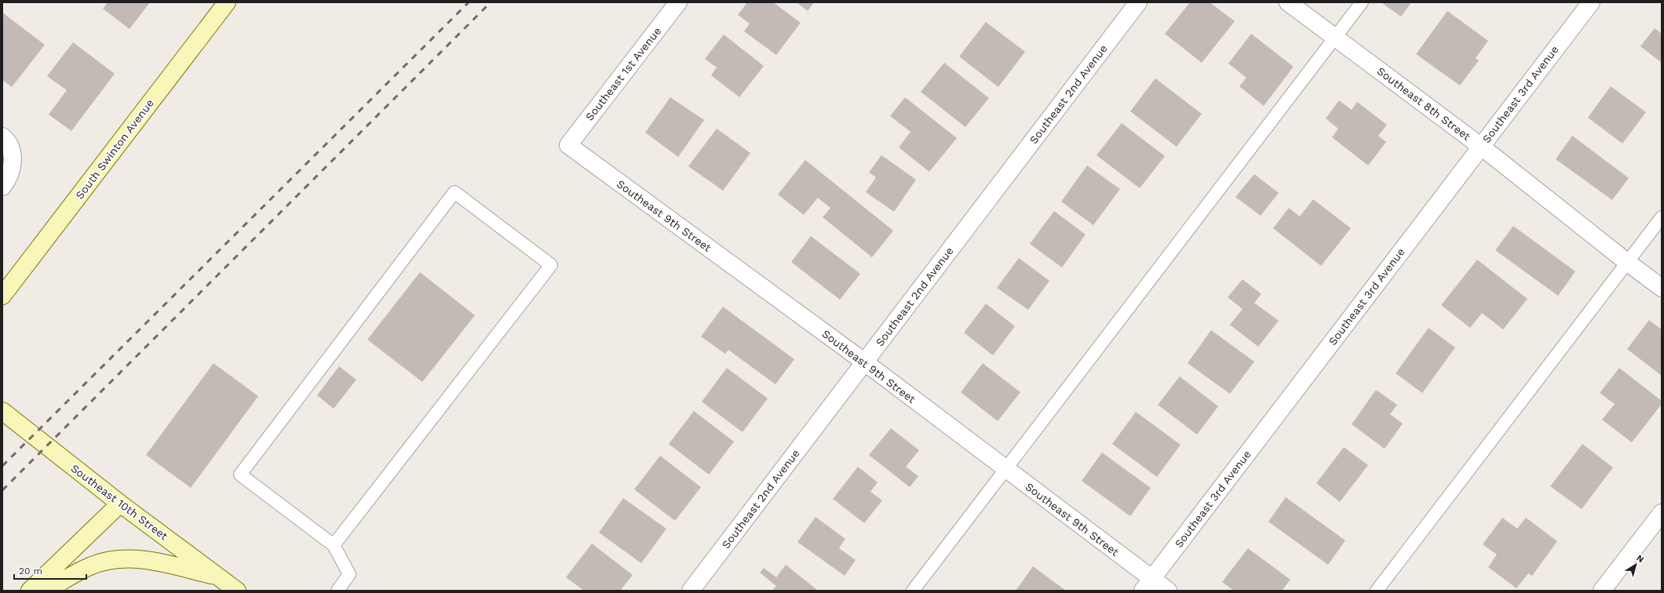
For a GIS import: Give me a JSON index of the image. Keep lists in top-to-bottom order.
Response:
{
  "streets": {
    "street": [
      "Southeast 1st Avenue",
      "Southeast 2nd Avenue",
      "Southeast 3rd Avenue",
      "Southeast 8th Street",
      "South Swinton Avenue",
      "Southeast 9th Street",
      "Southeast 10th Street"
    ]
  },
  "crossings": [
    ["Southeast 1st Avenue", "Southeast 9th Street"],
    ["Southeast 2nd Avenue", "Southeast 9th Street"],
    ["Southeast 3rd Avenue", "Southeast 8th Street"],
    ["Southeast 3rd Avenue", "Southeast 9th Street"]
  ],
  "scale_bar": "20 m",
  "north": "top right"
}
